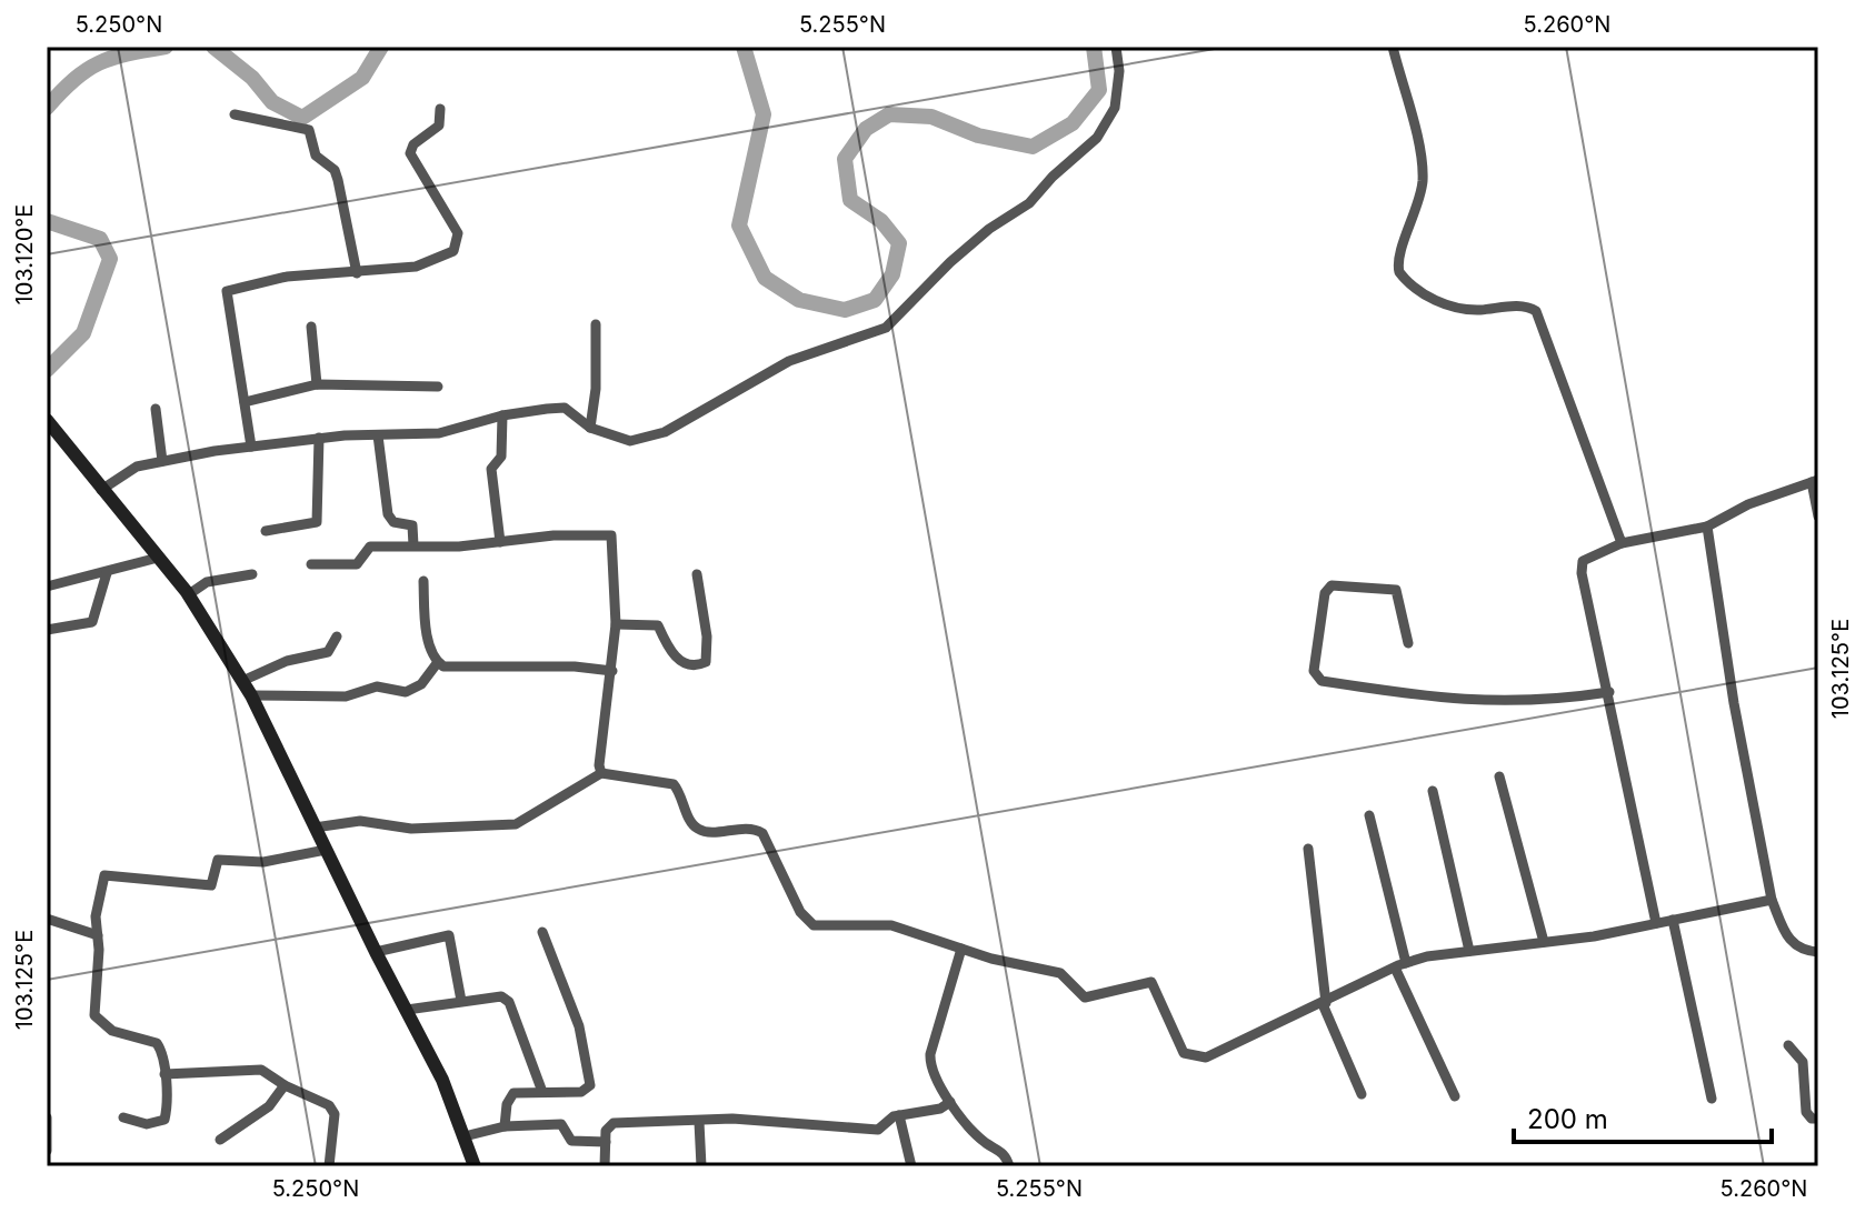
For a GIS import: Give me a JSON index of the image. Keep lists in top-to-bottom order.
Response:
{
  "scale_bar": "200 m",
  "coordinates": [
    "5.250°N",
    "5.255°N",
    "5.260°N",
    "103.120°E",
    "103.125°E"
  ]
}
